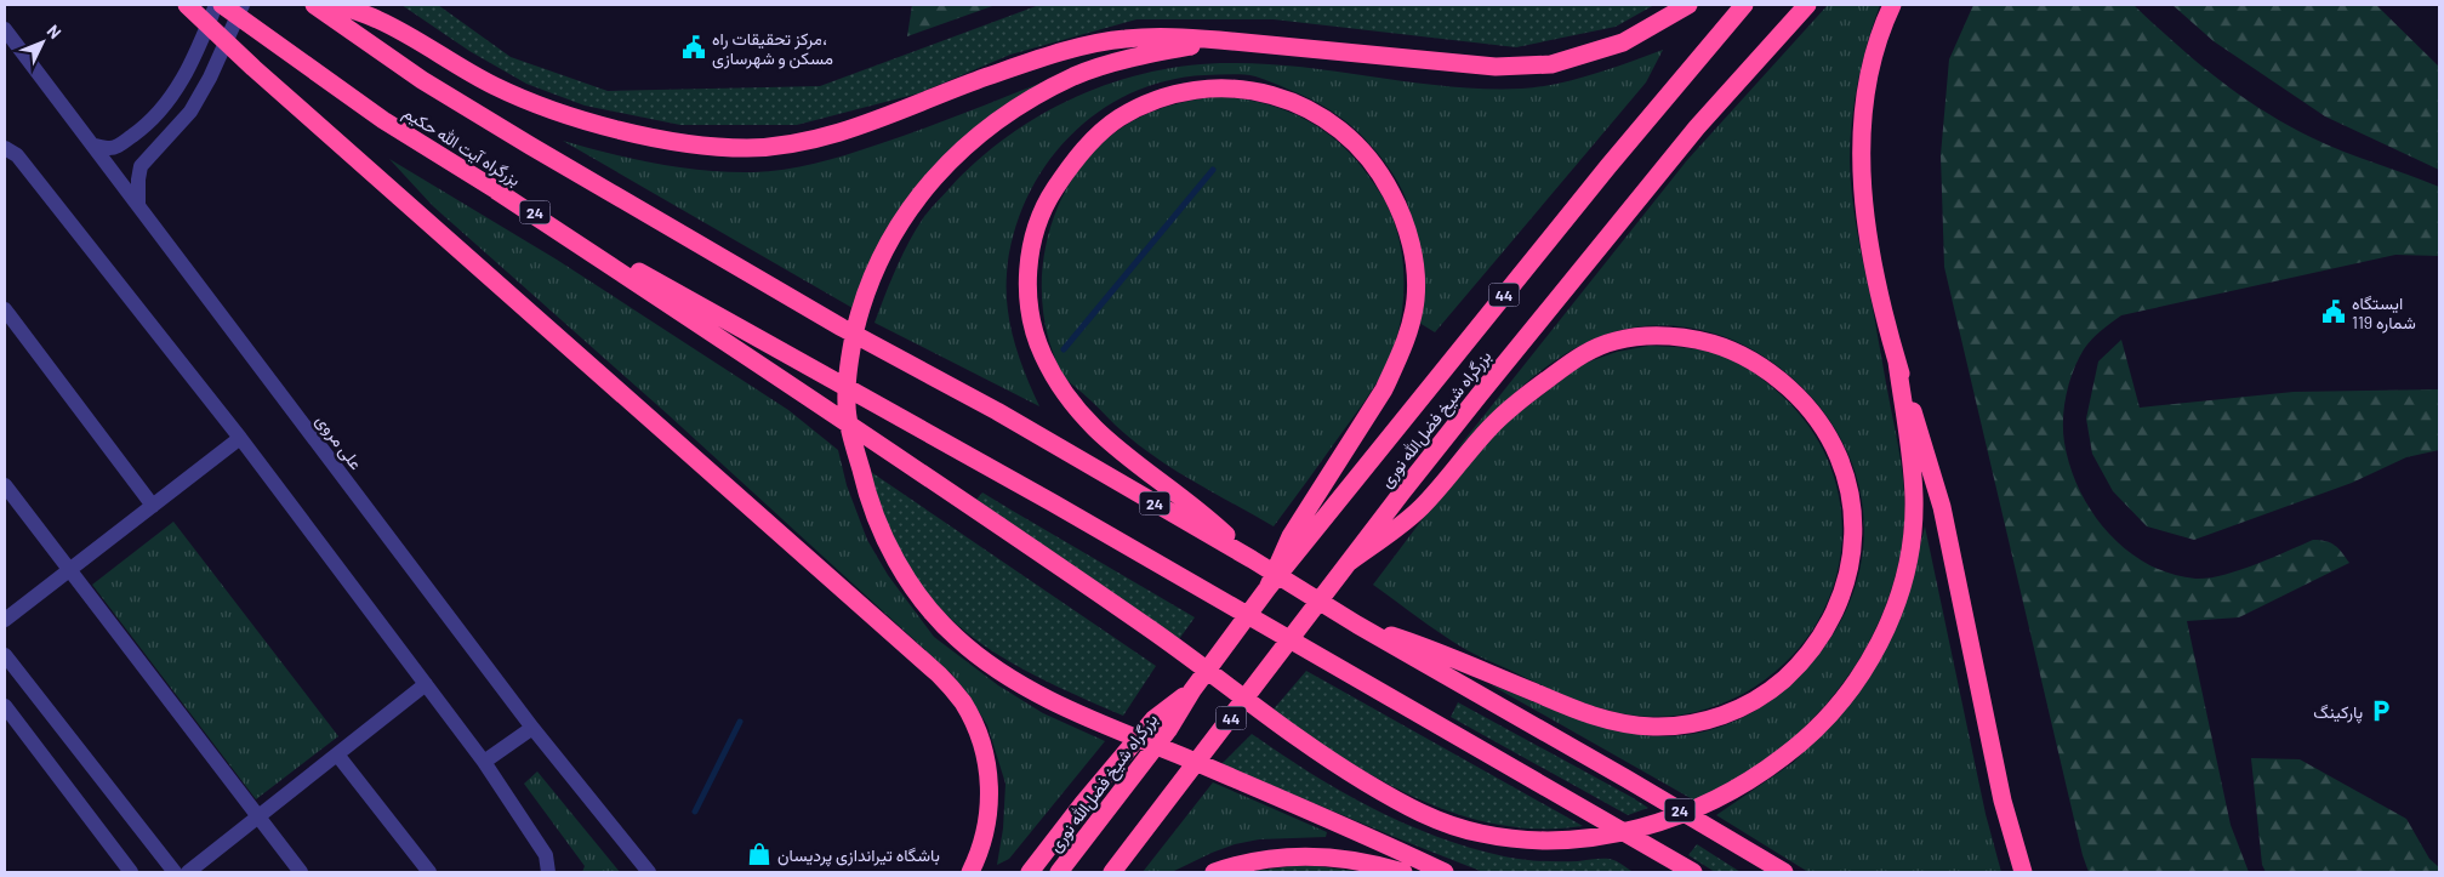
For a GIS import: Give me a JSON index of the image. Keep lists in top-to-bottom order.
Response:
{
  "streets": {
    "highway": [
      "بزرگراه آیت الله حکیم",
      "24",
      "44",
      "بزرگراه شیخ فضل‌الله نوری"
    ],
    "street": ["علی مروی"]
  },
  "crossings": [
    ["بزرگراه آیت الله حکیم", "24"]
  ],
  "places": {
    "public building": ["مرکز تحقیقات راه، مسکن و شهرسازی", "ایستگاه شماره 119"],
    "parking": ["پارکینگ"],
    "shop": ["باشگاه تیراندازی پردیسان"]
  },
  "north": "top right"
}
